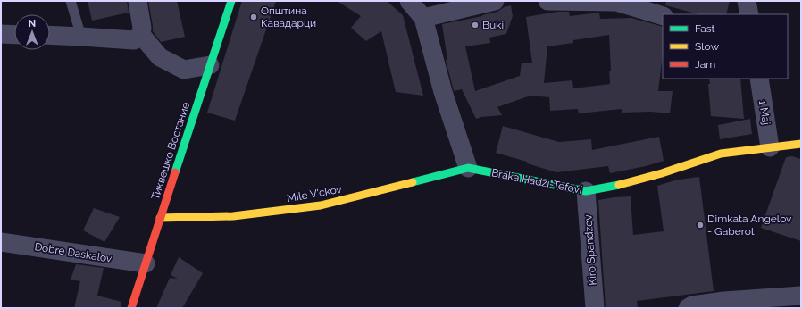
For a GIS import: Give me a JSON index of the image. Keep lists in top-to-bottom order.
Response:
{
  "streets": {
    "street": [
      "1 Maj",
      "Тиквешко Востание",
      "Braka Hadzi-Tefovi",
      "Mile V'ckov",
      "Kiro Spandzov",
      "Dobre Daskalov"
    ]
  },
  "crossings": [
    ["1 Maj", "Braka Hadzi-Tefovi"],
    ["Тиквешко Востание", "Mile V'ckov"],
    ["Тиквешко Востание", "Dobre Daskalov"],
    ["Braka Hadzi-Tefovi", "Mile V'ckov"],
    ["Braka Hadzi-Tefovi", "Kiro Spandzov"]
  ],
  "places": ["Општина Кавадарци", "Buki", "Dimkata Angelov - Gaberot"],
  "legend": ["Fast", "Slow", "Jam"],
  "north": "top"
}
